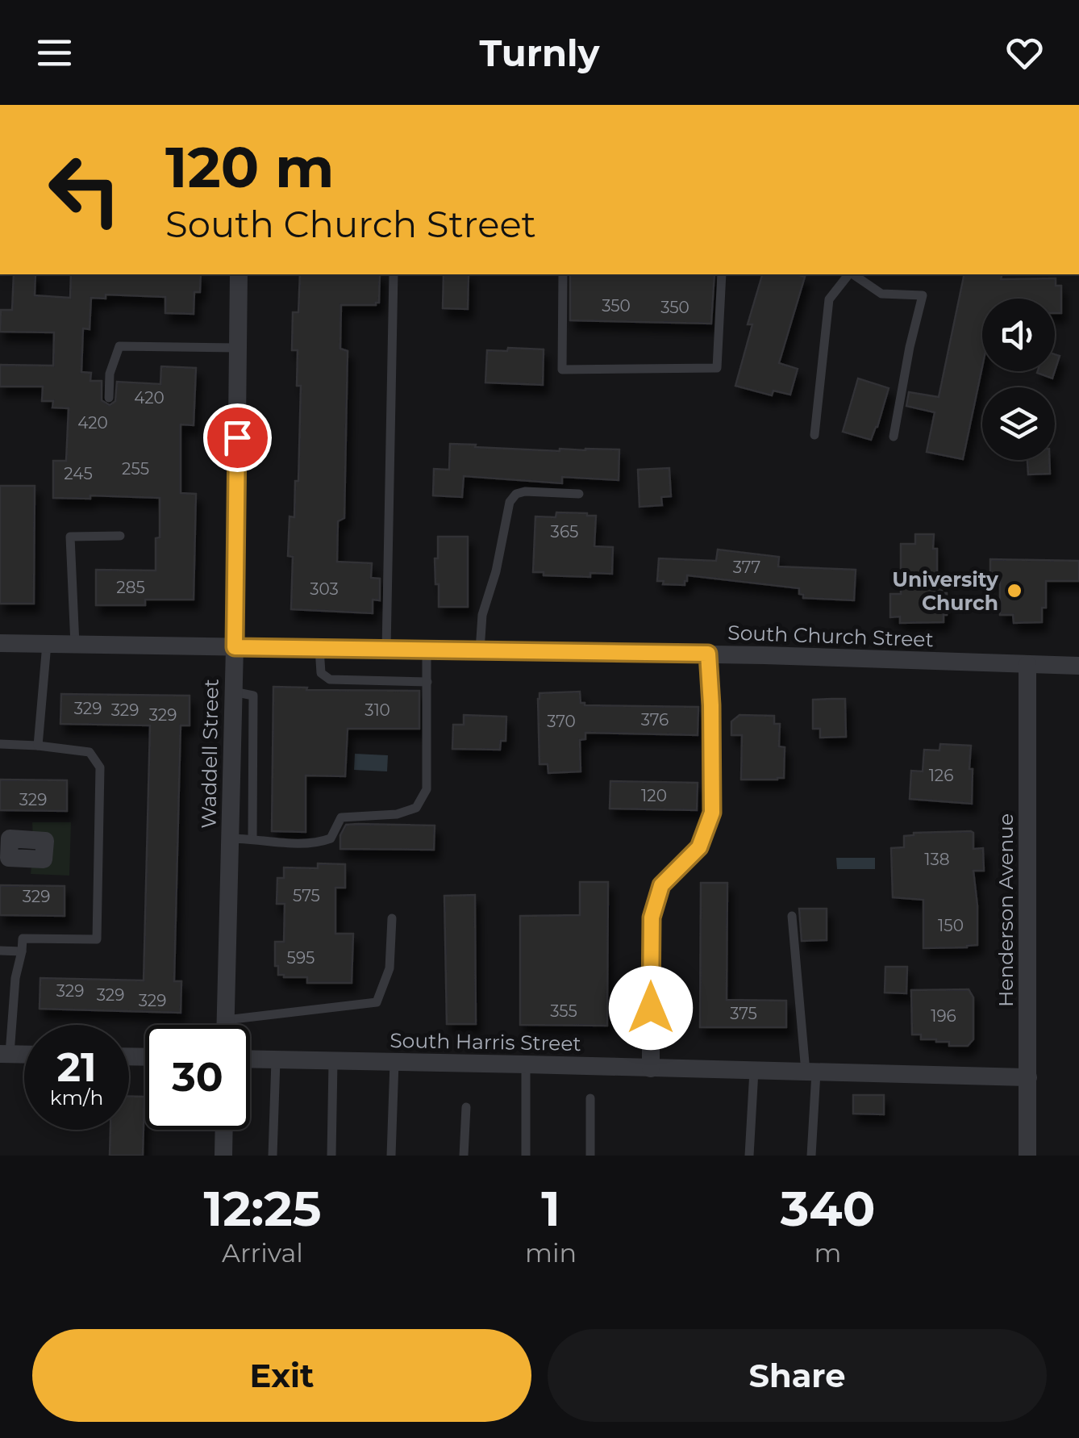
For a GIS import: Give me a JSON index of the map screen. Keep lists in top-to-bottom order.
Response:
{
  "streets": {
    "street": [
      "South Church Street",
      "Waddell Street",
      "Henderson Avenue",
      "South Harris Street"
    ]
  },
  "crossings": [
    ["South Church Street", "Waddell Street"],
    ["South Church Street", "Henderson Avenue"],
    ["Henderson Avenue", "South Harris Street"]
  ],
  "places": ["University Church"],
  "house_numbers": [
    "350",
    "350",
    "420",
    "420",
    "255",
    "245",
    "365",
    "377",
    "285",
    "303",
    "329",
    "329",
    "310",
    "329",
    "376",
    "370",
    "126",
    "120",
    "329",
    "138",
    "575",
    "329",
    "150",
    "595",
    "329",
    "329",
    "329",
    "355",
    "375",
    "196"
  ],
  "page": {
    "header": "Turnly",
    "turn": ["120 m", "South Church Street"],
    "speed": "21 km/h",
    "limit": "30",
    "eta": [
      "12:25",
      "Arrival",
      "1",
      "min",
      "340",
      "m"
    ],
    "buttons": ["Exit", "Share"]
  }
}
